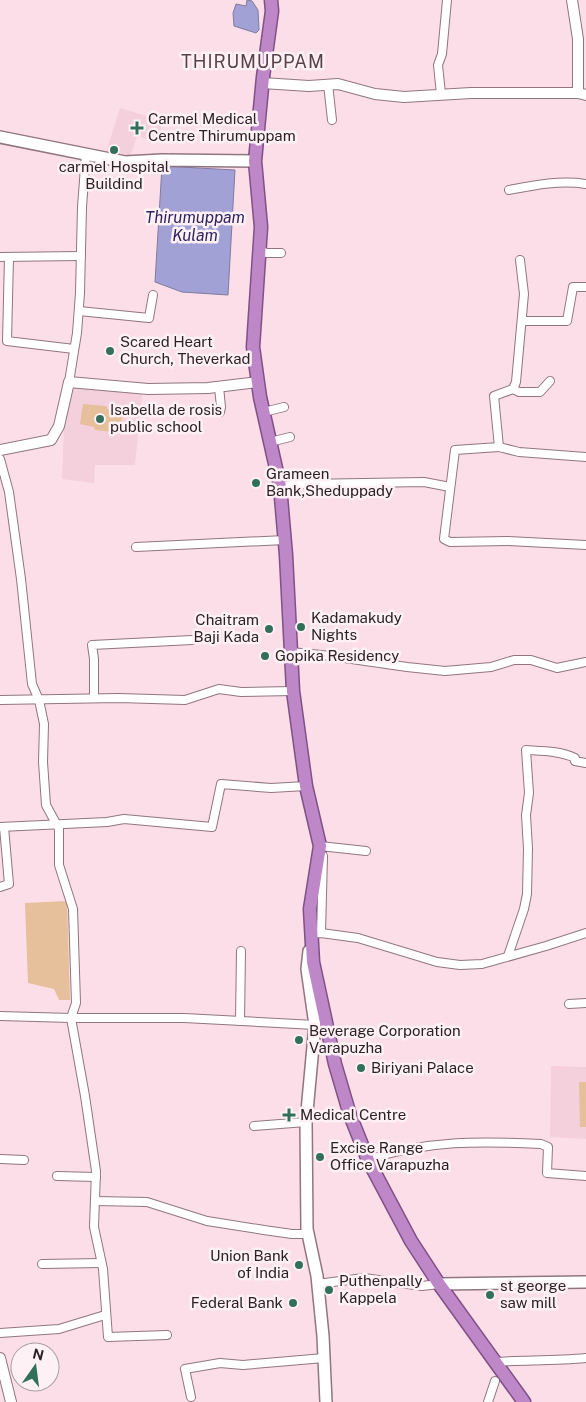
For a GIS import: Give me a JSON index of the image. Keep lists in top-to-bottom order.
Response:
{
  "districts": ["THIRUMUPPAM"],
  "water": ["Thirumuppam Kulam"],
  "places": {
    "health": ["Carmel Medical Centre Thirumuppam", "Medical Centre"],
    "other": [
      "carmel Hospital Buildind",
      "Scared Heart Church, Theverkad",
      "Isabella de rosis public school",
      "Grameen Bank,Sheduppady",
      "Kadamakudy Nights",
      "Chaitram Baji Kada",
      "Gopika Residency",
      "Beverage Corporation Varapuzha",
      "Biriyani Palace",
      "Excise Range Office Varapuzha",
      "Union Bank of India",
      "Puthenpally Kappela",
      "st george saw mill",
      "Federal Bank"
    ]
  },
  "north": "top"
}
